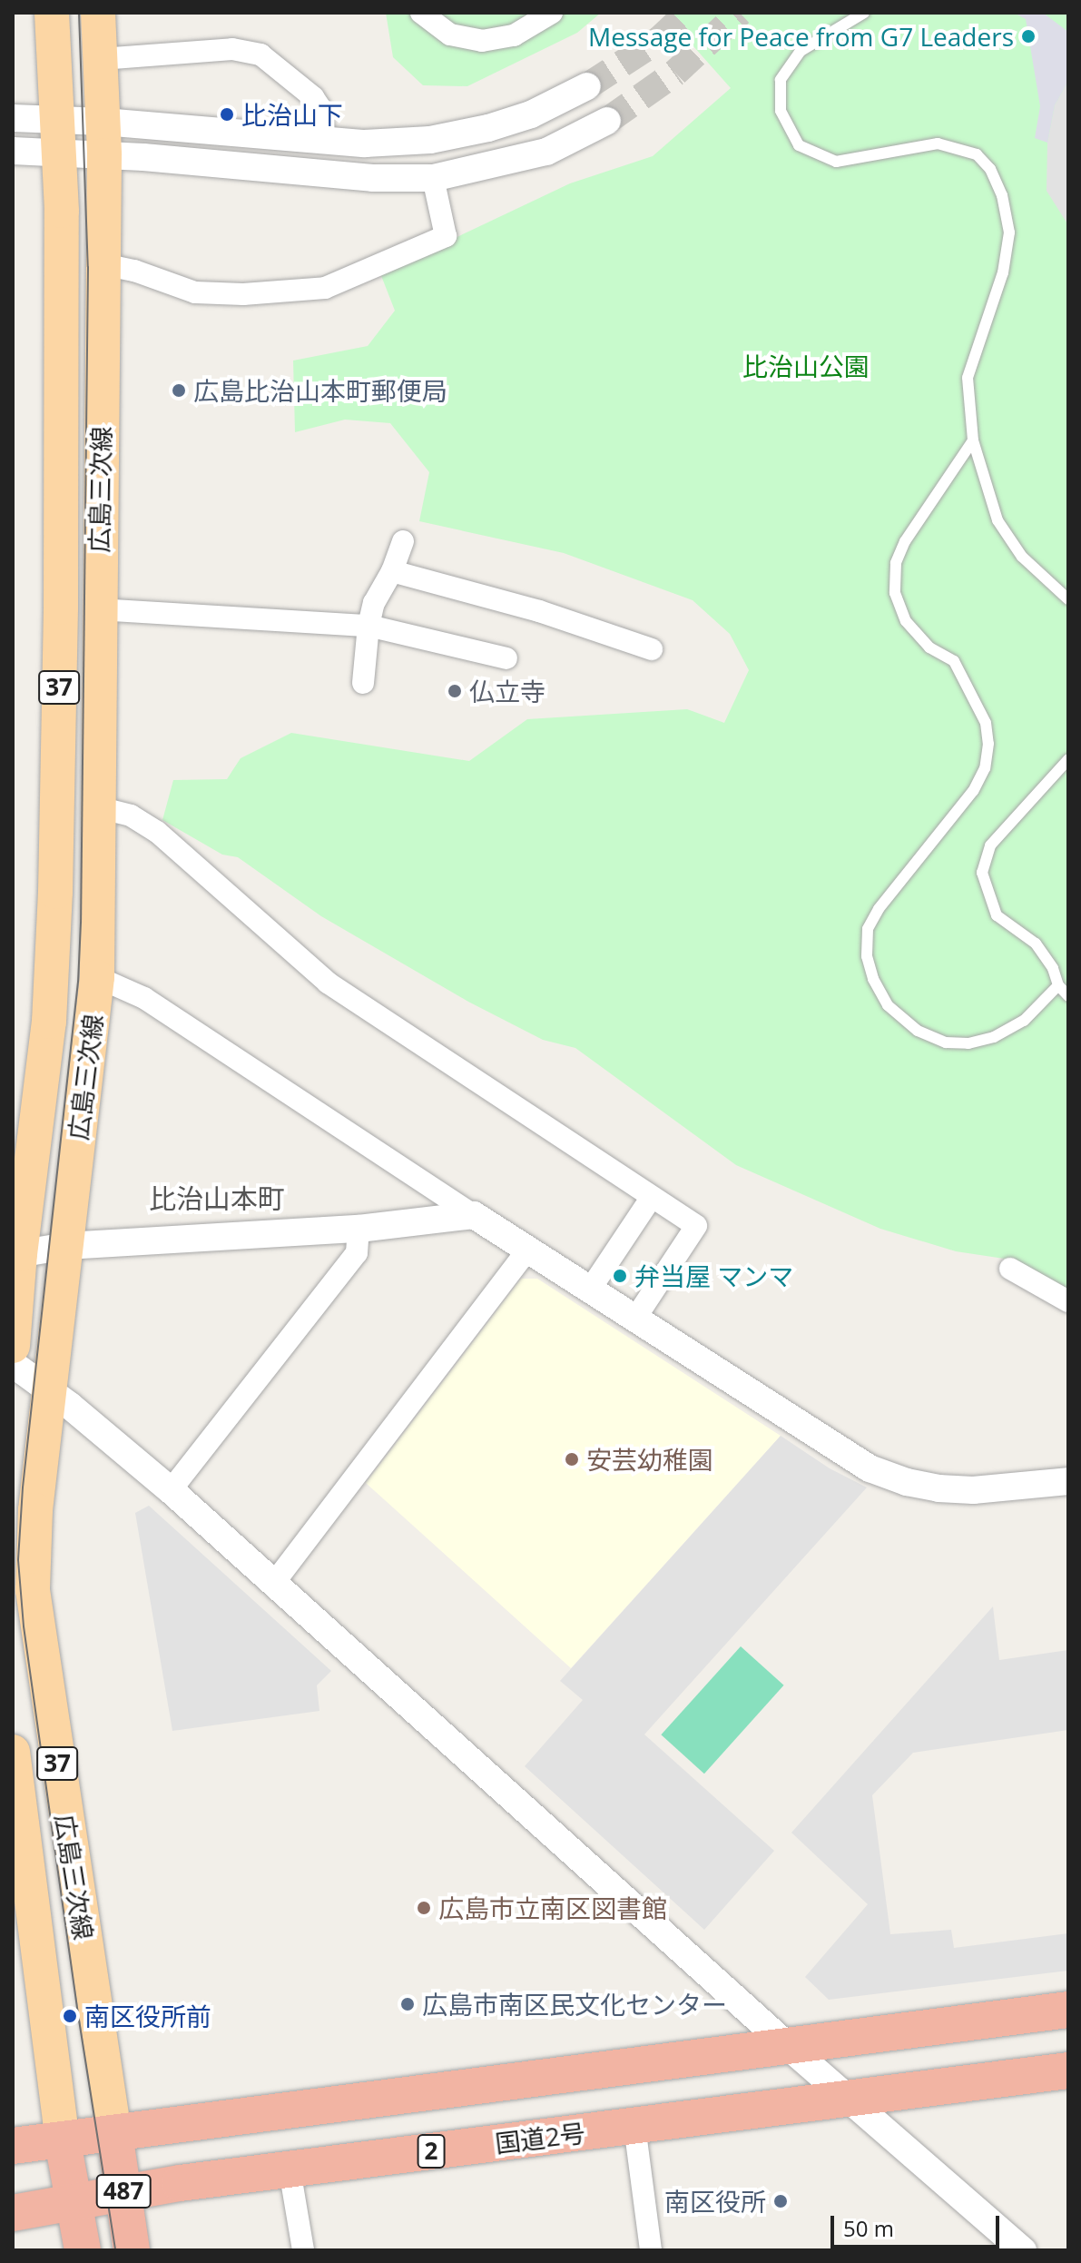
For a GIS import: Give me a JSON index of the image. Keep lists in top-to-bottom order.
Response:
{
  "streets": {
    "highway": ["国道2号", "2", "487"],
    "main road": ["広島三次線", "37"]
  },
  "crossings": [
    ["広島三次線", "2"],
    ["広島三次線", "487"],
    ["国道2号", "487"],
    ["2", "487"]
  ],
  "districts": ["比治山本町"],
  "parks": ["比治山公園"],
  "places": [
    "Message for Peace from G7 Leaders",
    "比治山下",
    "広島比治山本町郵便局",
    "仏立寺",
    "弁当屋 マンマ",
    "安芸幼稚園",
    "広島市立南区図書館",
    "広島市南区民文化センター",
    "南区役所前",
    "南区役所"
  ],
  "scale_bar": "50 m"
}
